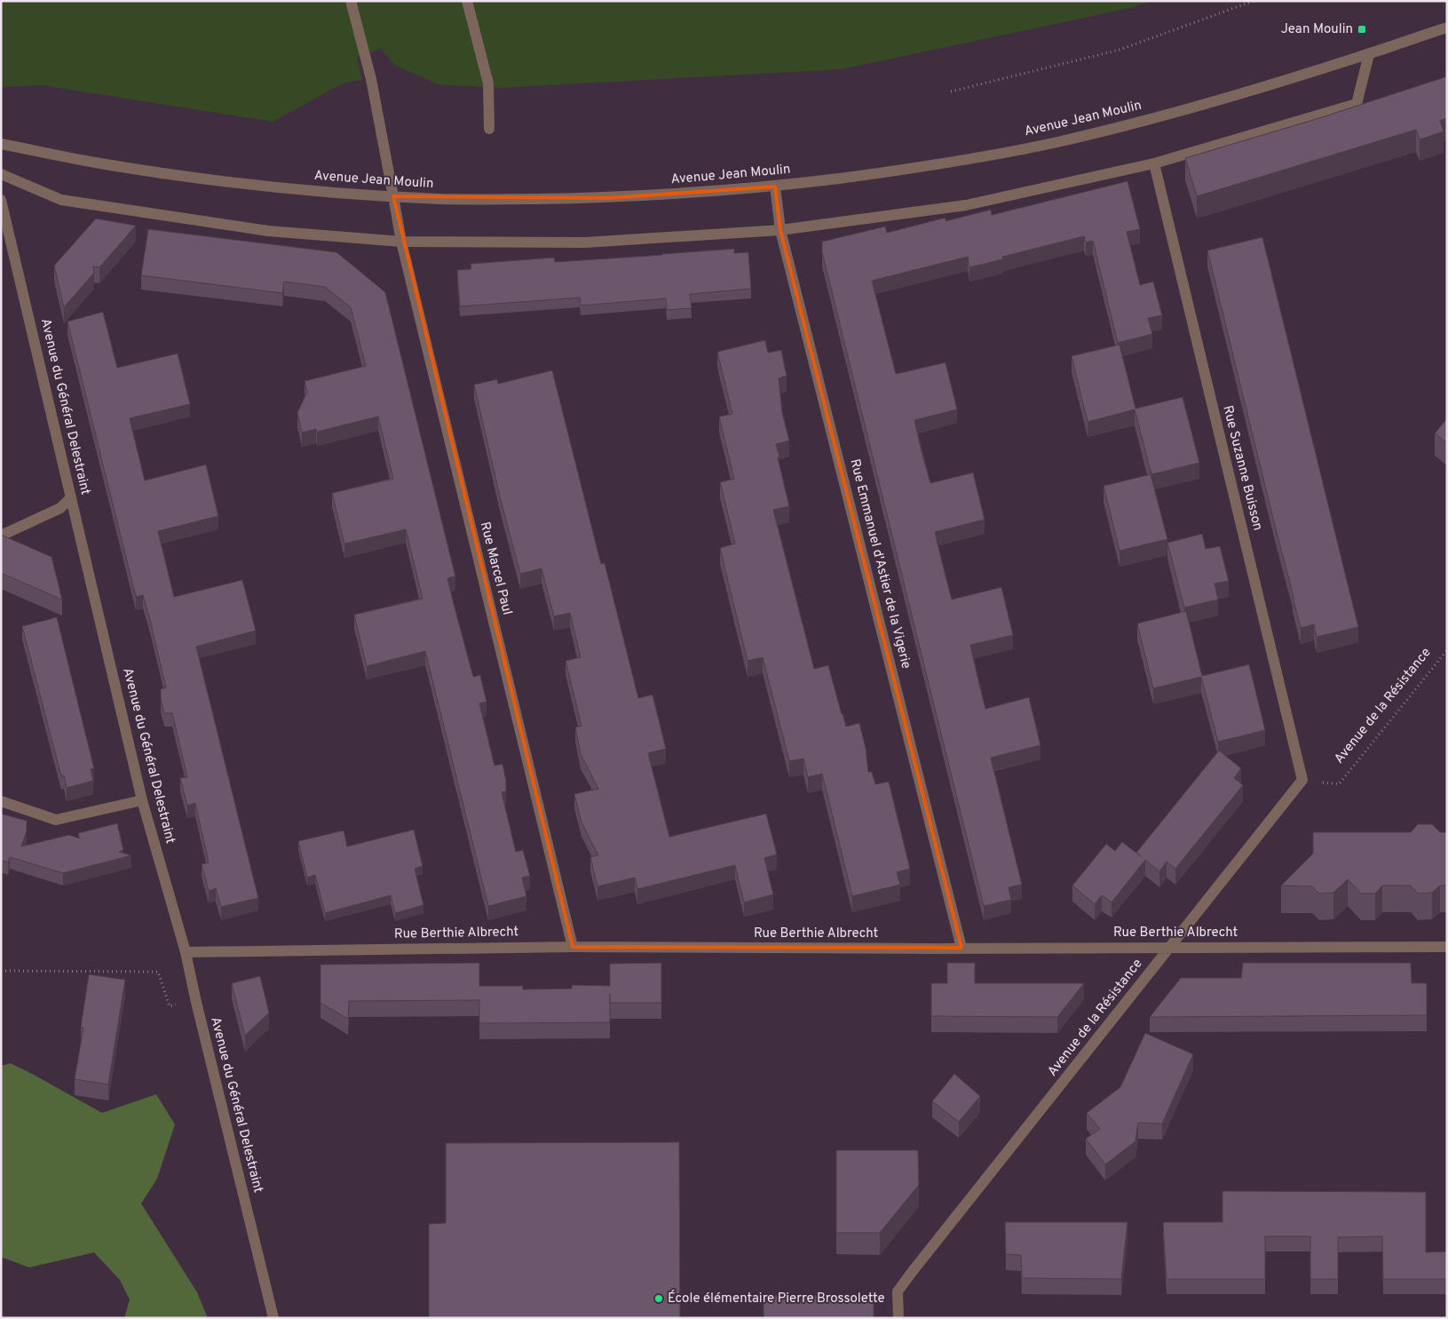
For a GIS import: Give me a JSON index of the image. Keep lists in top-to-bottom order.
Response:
{
  "streets": {
    "street": [
      "Avenue Jean Moulin",
      "Avenue du Général Delestraint",
      "Rue Suzanne Buisson",
      "Rue Emmanuel d'Astier de la Vigerie",
      "Rue Marcel Paul",
      "Avenue de la Résistance",
      "Rue Berthie Albrecht"
    ]
  },
  "crossings": [
    ["Avenue Jean Moulin", "Rue Emmanuel d'Astier de la Vigerie"],
    ["Avenue Jean Moulin", "Rue Marcel Paul"],
    ["Avenue du Général Delestraint", "Rue Berthie Albrecht"],
    ["Rue Suzanne Buisson", "Avenue de la Résistance"],
    ["Rue Emmanuel d'Astier de la Vigerie", "Rue Berthie Albrecht"],
    ["Rue Marcel Paul", "Rue Berthie Albrecht"],
    ["Avenue de la Résistance", "Rue Berthie Albrecht"]
  ],
  "places": {
    "transit": ["Jean Moulin"],
    "other": ["École élémentaire Pierre Brossolette"]
  }
}
